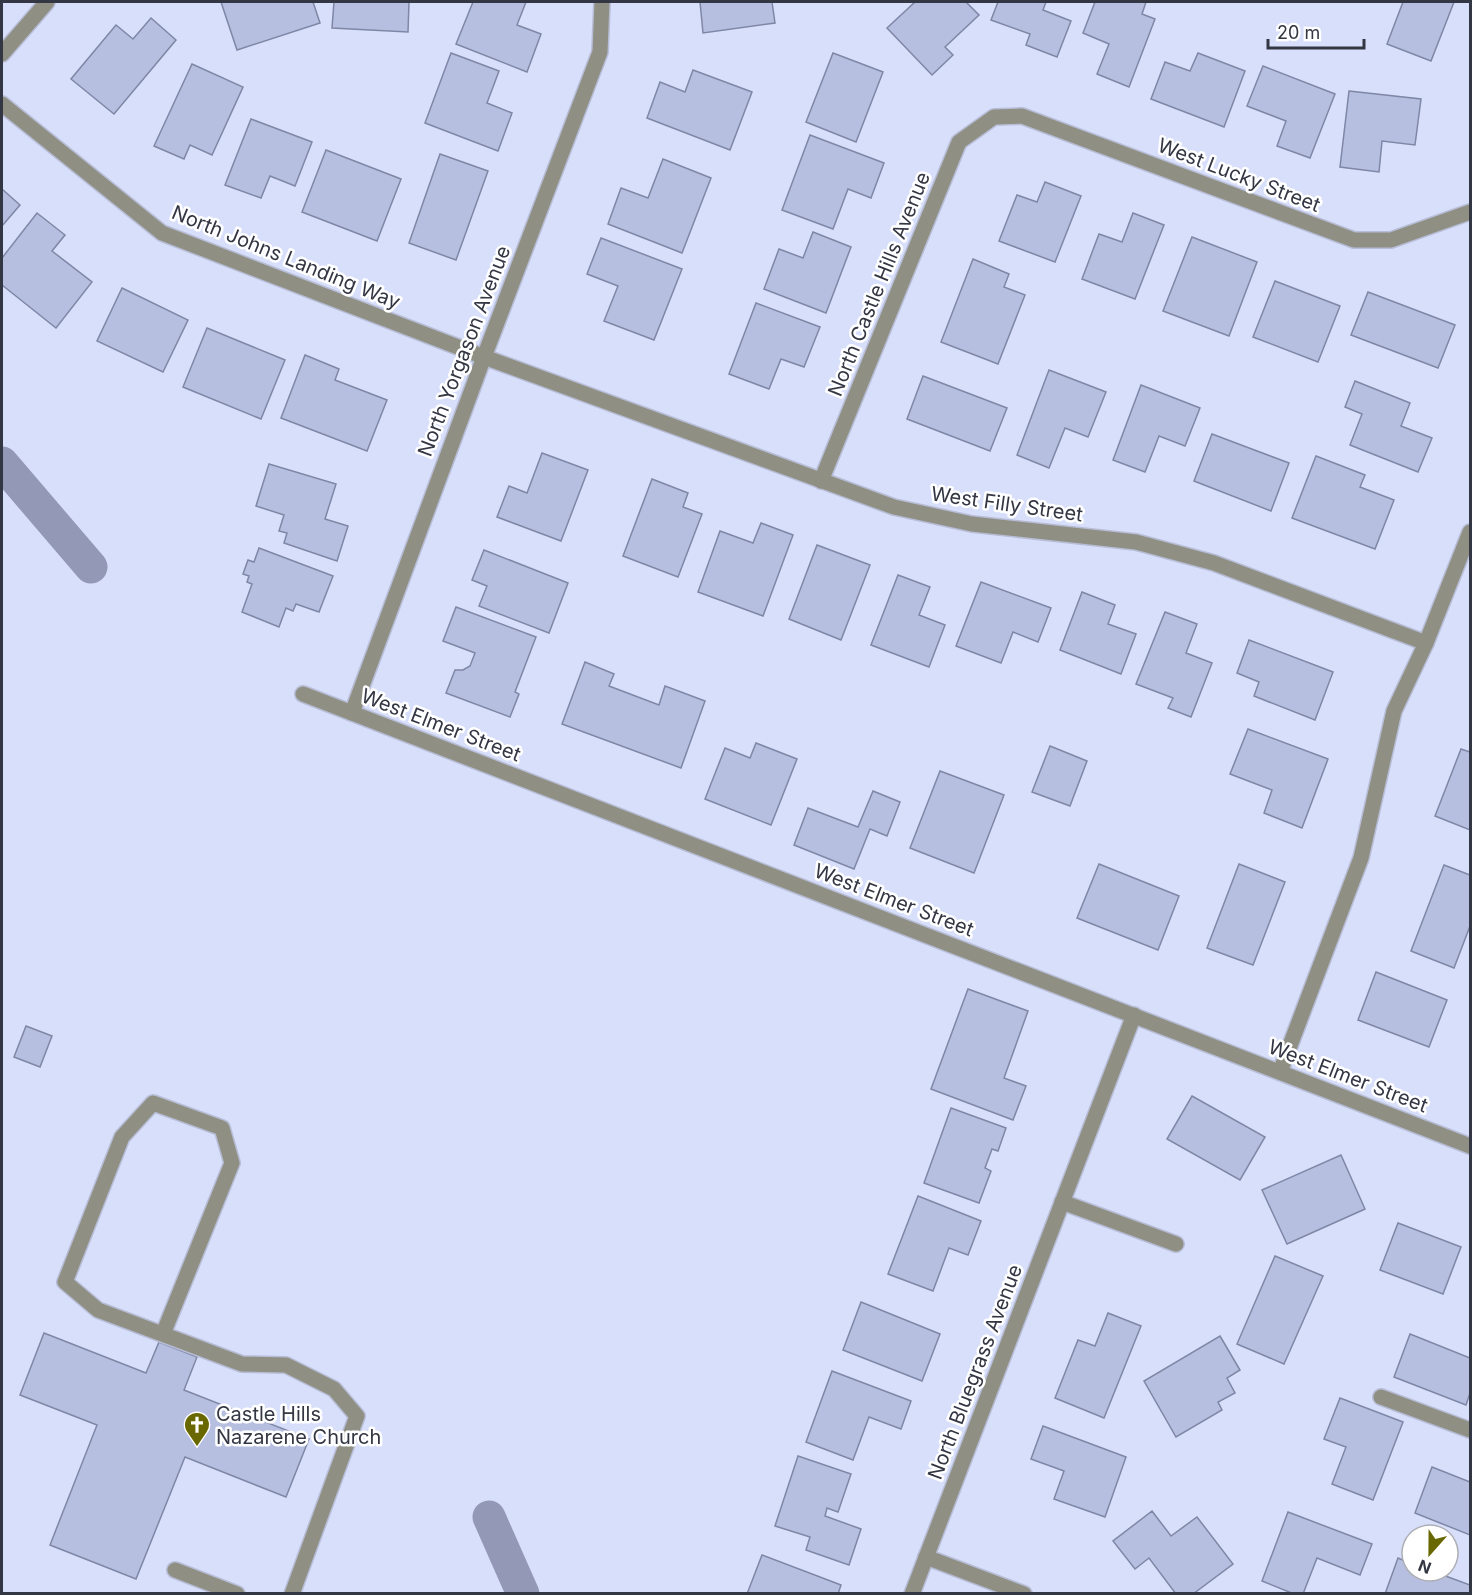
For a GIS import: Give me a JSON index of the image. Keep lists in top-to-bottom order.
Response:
{
  "streets": {
    "street": [
      "West Lucky Street",
      "North Johns Landing Way",
      "North Castle Hills Avenue",
      "North Yorgason Avenue",
      "West Filly Street",
      "West Elmer Street",
      "North Bluegrass Avenue"
    ]
  },
  "crossings": [
    ["West Lucky Street", "North Castle Hills Avenue"],
    ["North Johns Landing Way", "North Yorgason Avenue"],
    ["North Johns Landing Way", "West Filly Street"],
    ["North Castle Hills Avenue", "West Filly Street"],
    ["North Yorgason Avenue", "West Filly Street"],
    ["North Yorgason Avenue", "West Elmer Street"],
    ["West Elmer Street", "North Bluegrass Avenue"]
  ],
  "places": {
    "church": ["Castle Hills Nazarene Church"]
  },
  "scale_bar": "20 m",
  "north": "bottom"
}
